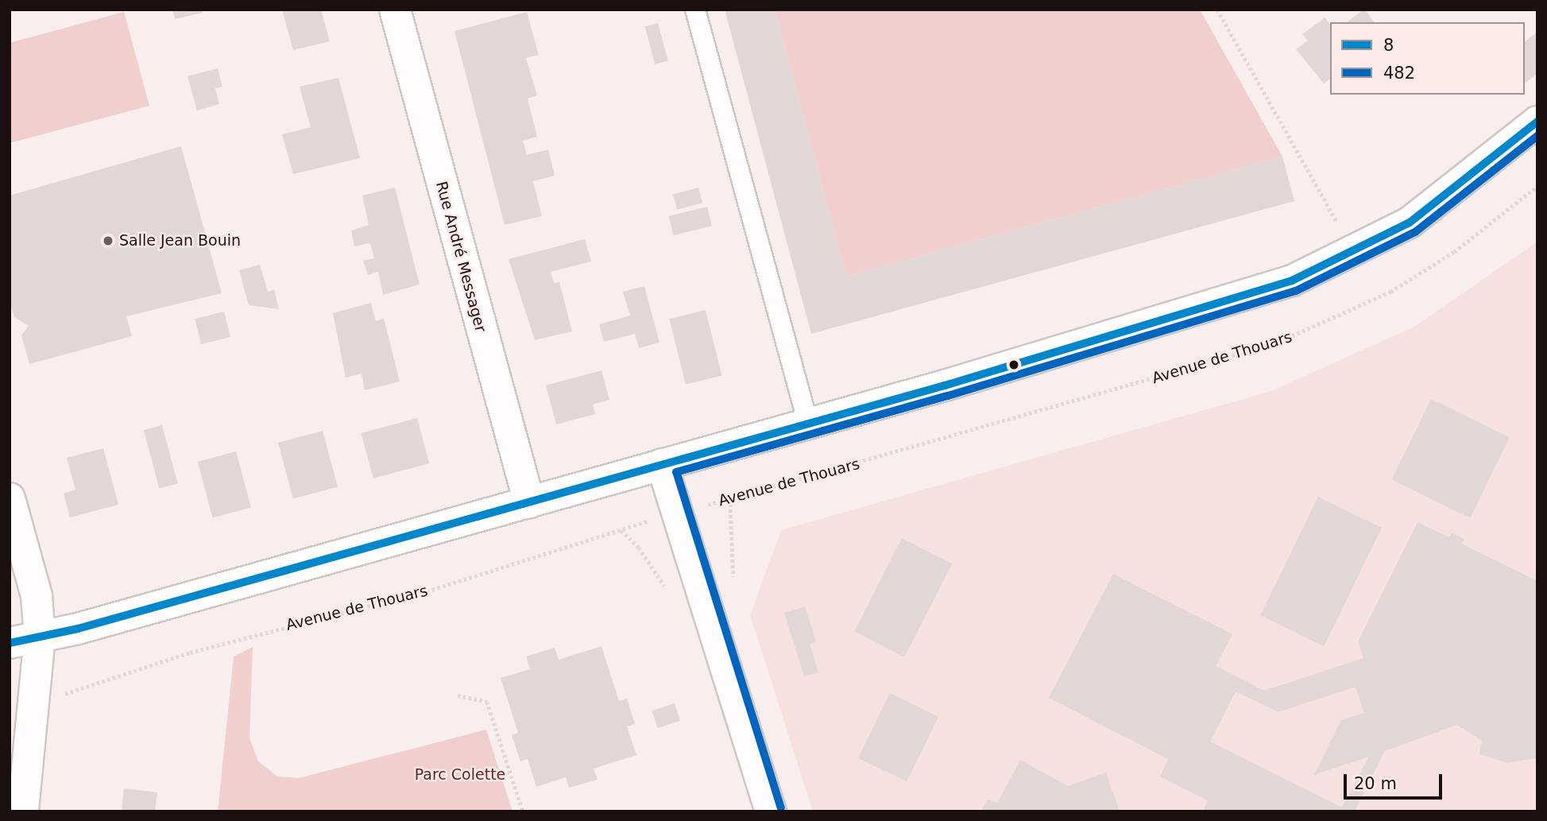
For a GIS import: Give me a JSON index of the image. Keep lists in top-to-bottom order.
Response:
{
  "streets": {
    "street": ["Rue André Messager"],
    "path": ["Avenue de Thouars"]
  },
  "parks": ["Parc Colette"],
  "places": ["Salle Jean Bouin"],
  "lines": ["transit line 8", "transit line 482"],
  "legend": ["8", "482"],
  "scale_bar": "20 m"
}
